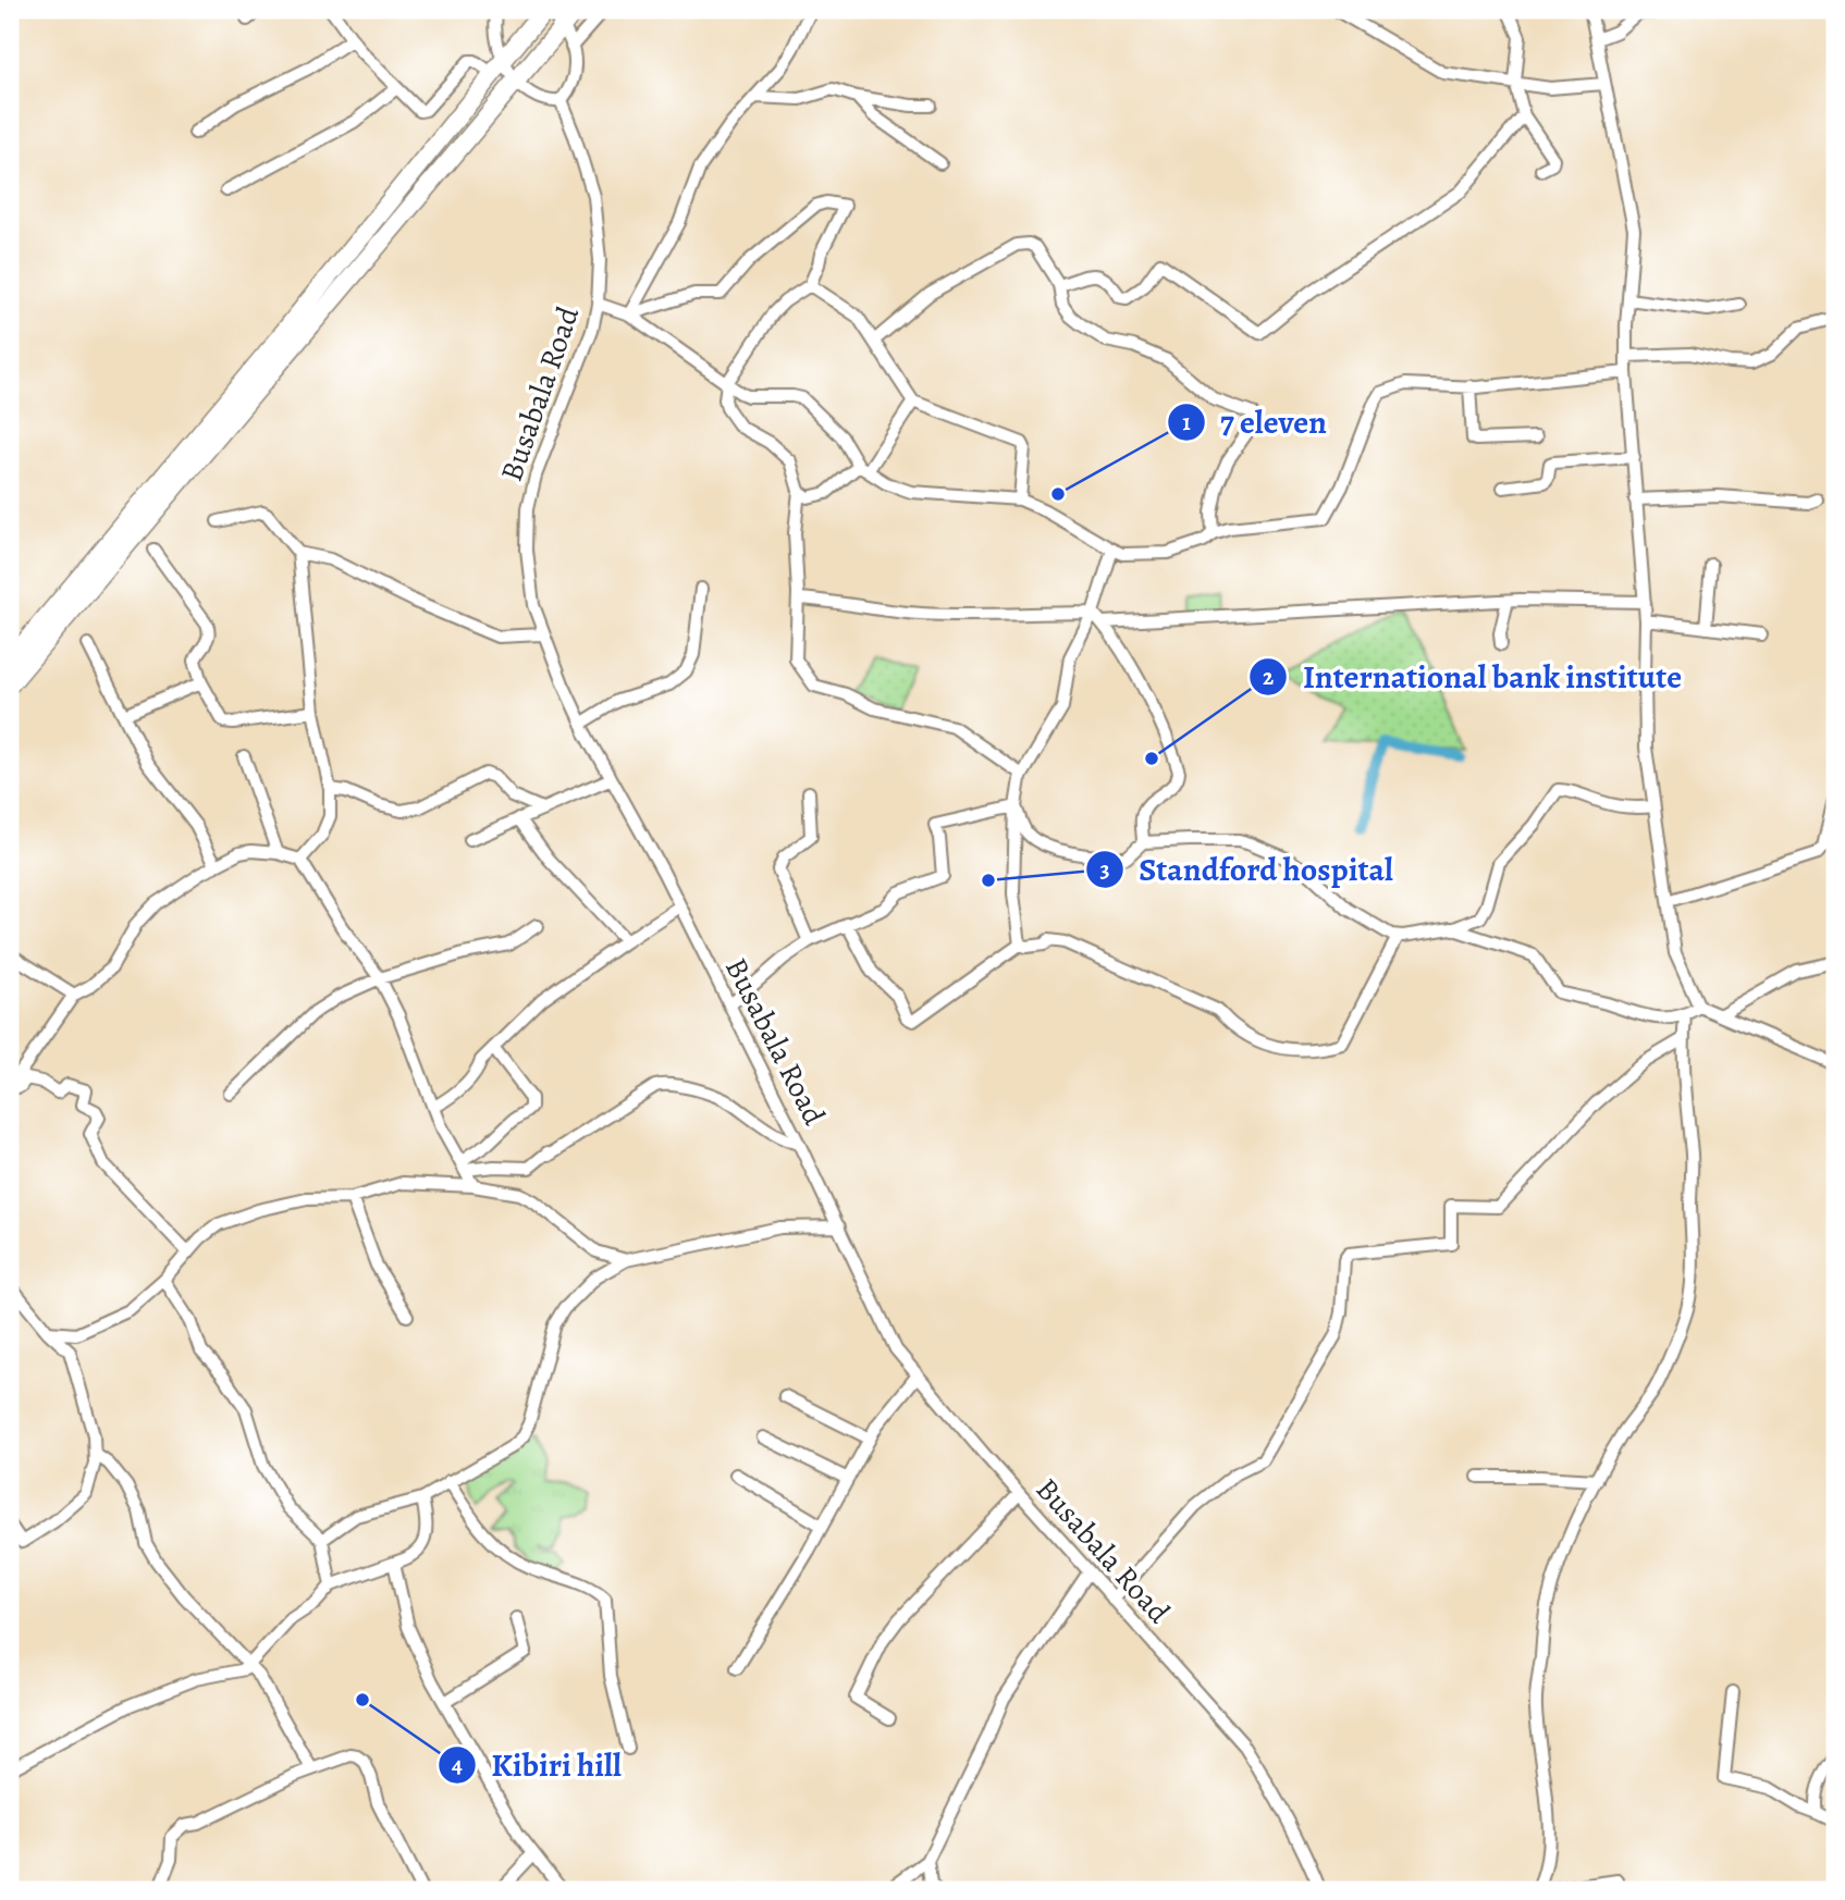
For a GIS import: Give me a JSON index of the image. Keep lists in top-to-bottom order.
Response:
{
  "streets": {
    "street": ["Busabala Road"]
  },
  "places": [
    "7 eleven",
    "International bank institute",
    "Standford hospital",
    "Kibiri hill"
  ]
}
